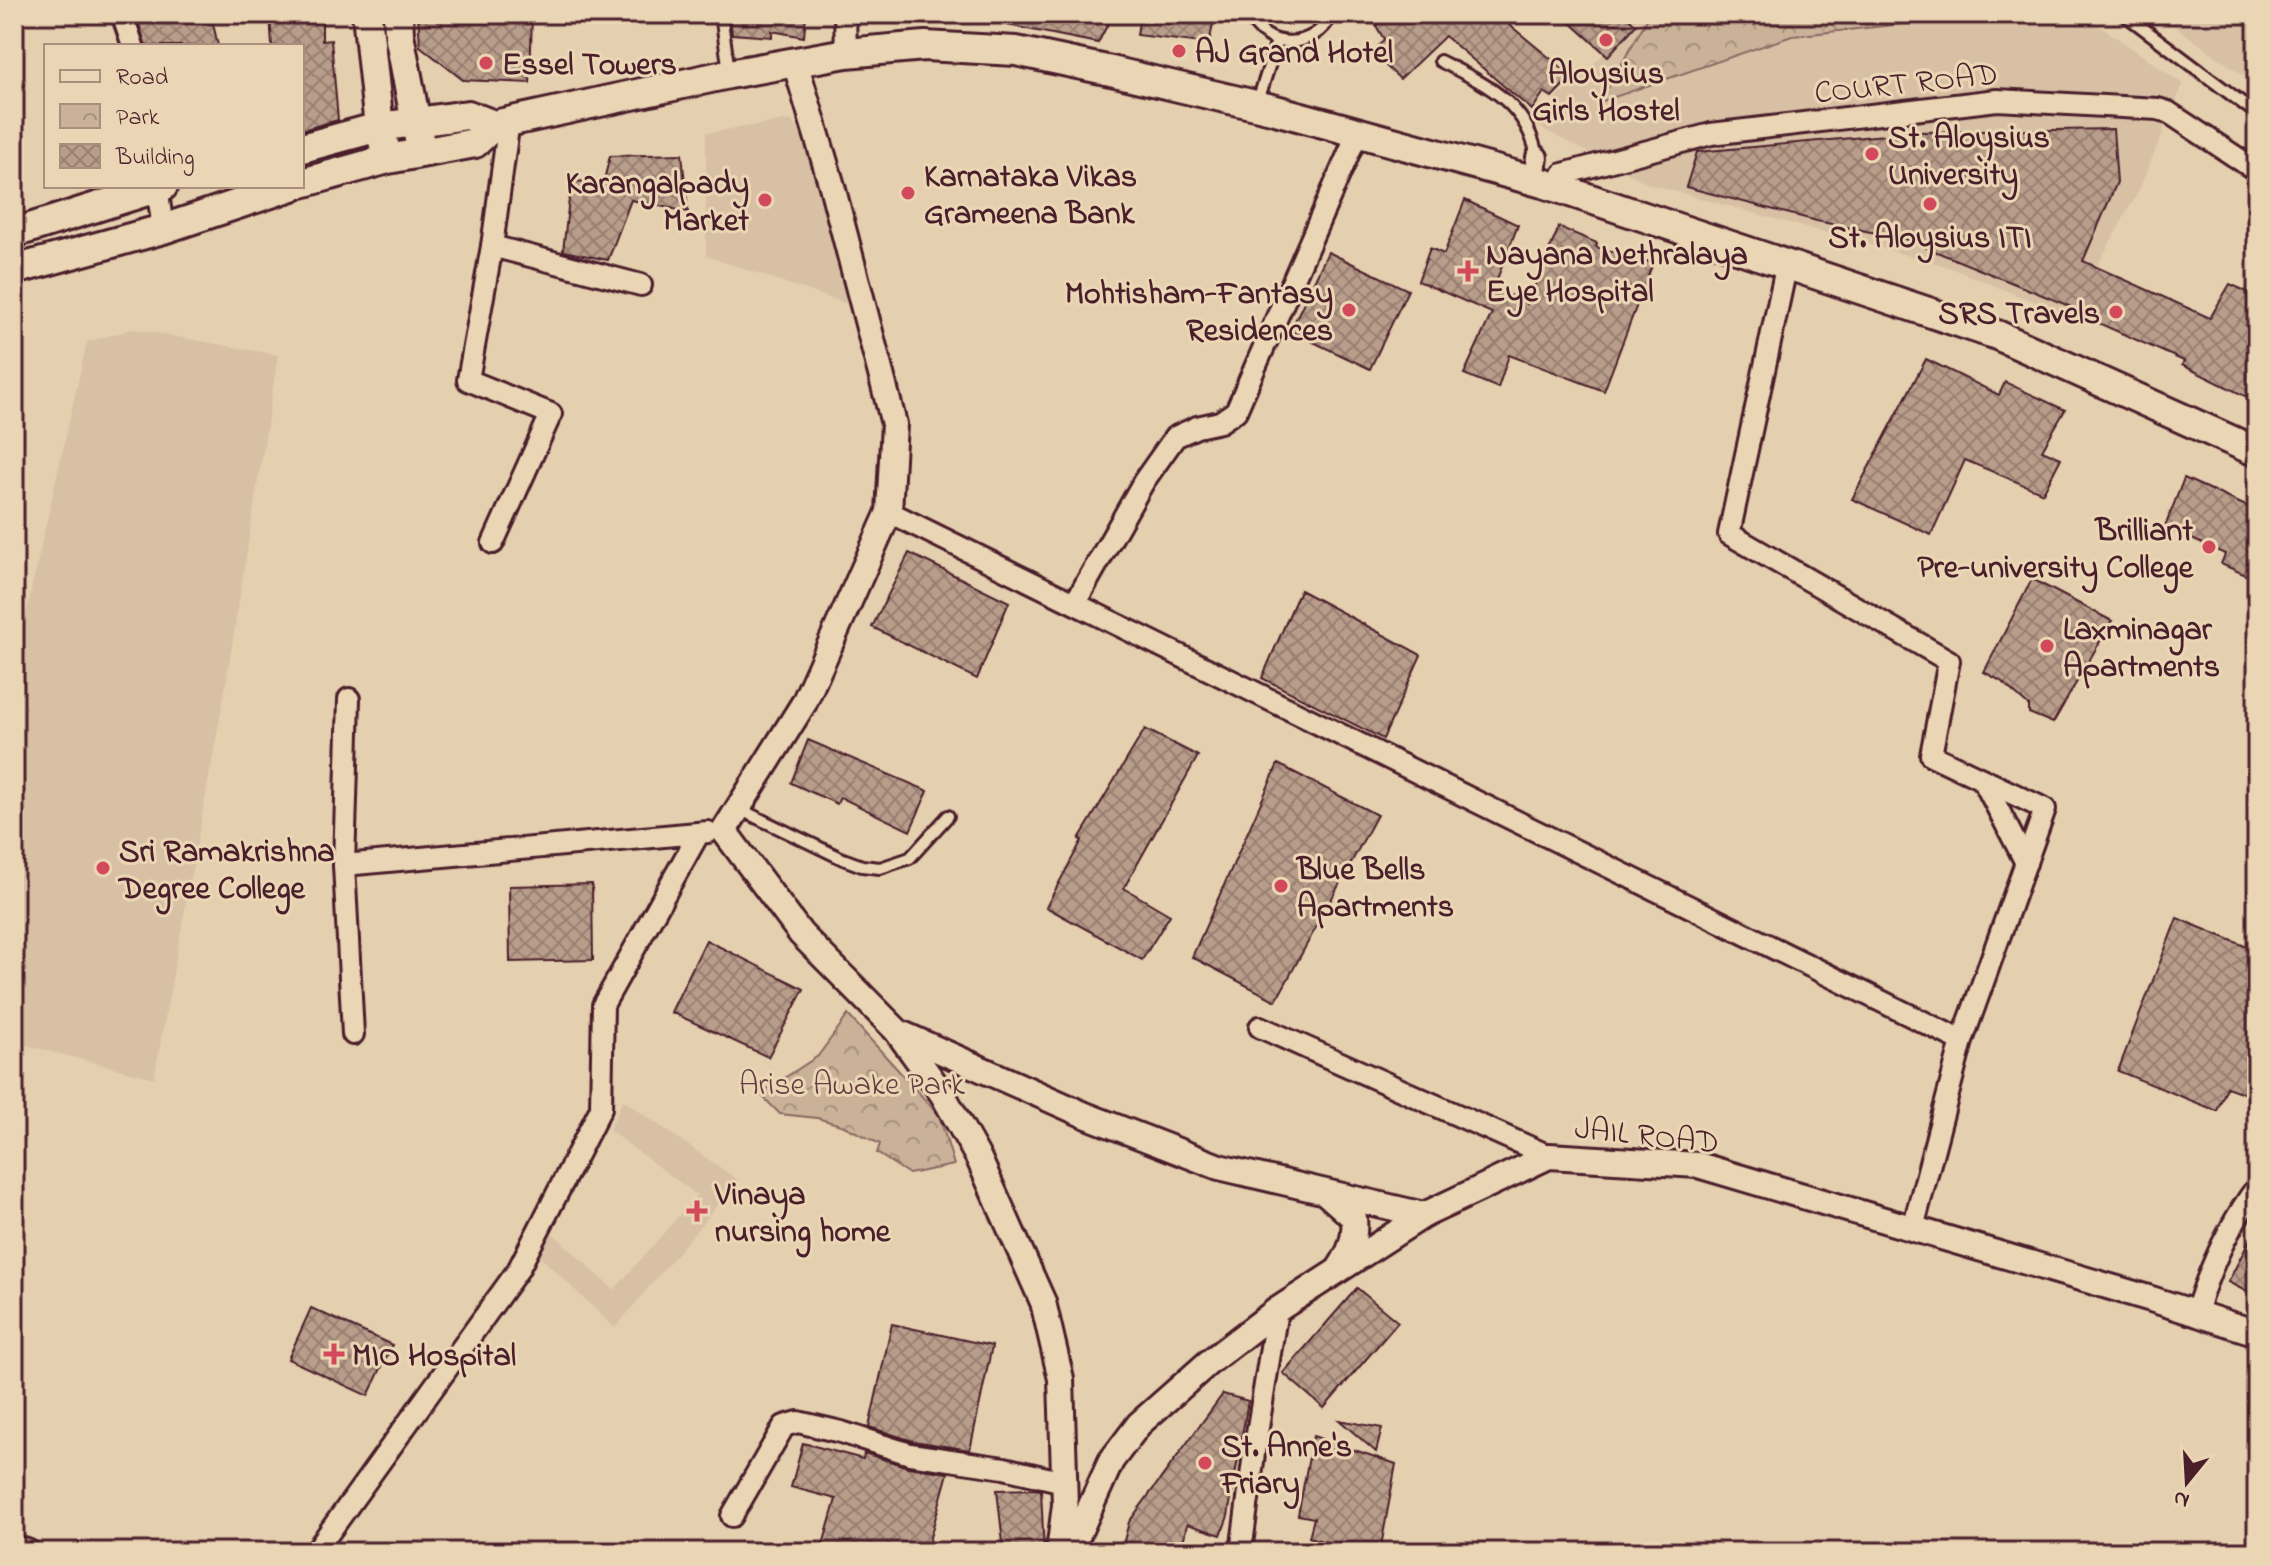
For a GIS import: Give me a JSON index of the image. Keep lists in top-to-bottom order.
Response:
{
  "streets": {
    "street": ["COURT ROAD", "JAIL ROAD"]
  },
  "parks": ["Arise Awake Park"],
  "places": {
    "other": [
      "Aloysius Girls Hostel",
      "AJ Grand Hotel",
      "Essel Towers",
      "St. Aloysius University",
      "Karnataka Vikas Grameena Bank",
      "Karangalpady Market",
      "St. Aloysius ITI",
      "Mohtisham-Fantasy Residences",
      "SRS Travels",
      "Brilliant Pre-university College",
      "Laxminagar Apartments",
      "Sri Ramakrishna Degree College",
      "Blue Bells Apartments",
      "St. Anne's Friary"
    ],
    "health": ["Nayana Nethralaya Eye Hospital", "Vinaya nursing home", "MIO Hospital"]
  },
  "legend": ["Road", "Park", "Building"],
  "north": "bottom"
}
